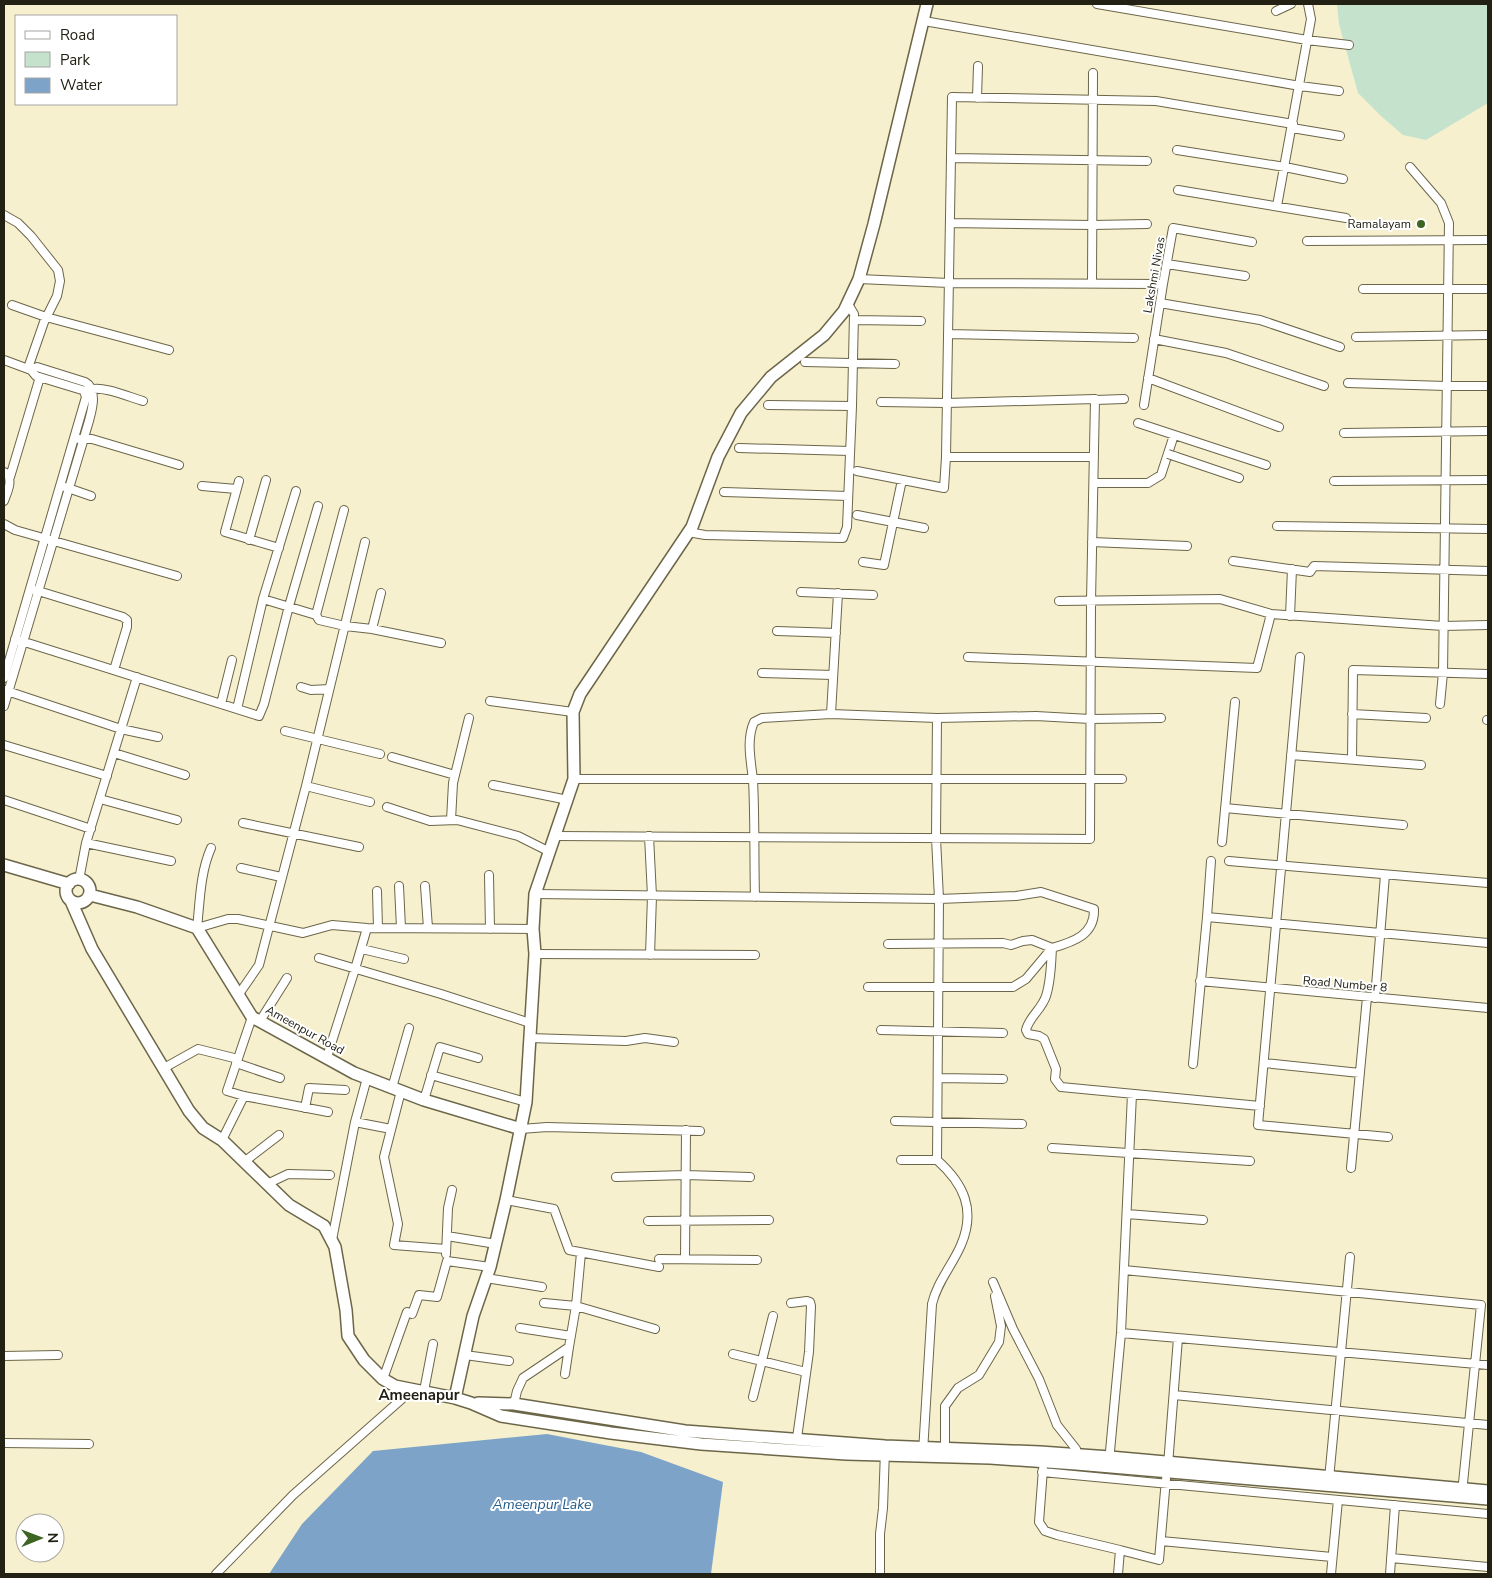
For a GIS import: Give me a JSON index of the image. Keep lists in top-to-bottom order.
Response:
{
  "streets": {
    "street": ["Lakshmi Nivas", "Road Number 8", "Ameenpur Road"]
  },
  "districts": ["Ameenapur"],
  "water": ["Ameenpur Lake"],
  "places": ["Ramalayam"],
  "legend": ["Road", "Park", "Water"],
  "north": "right"
}
